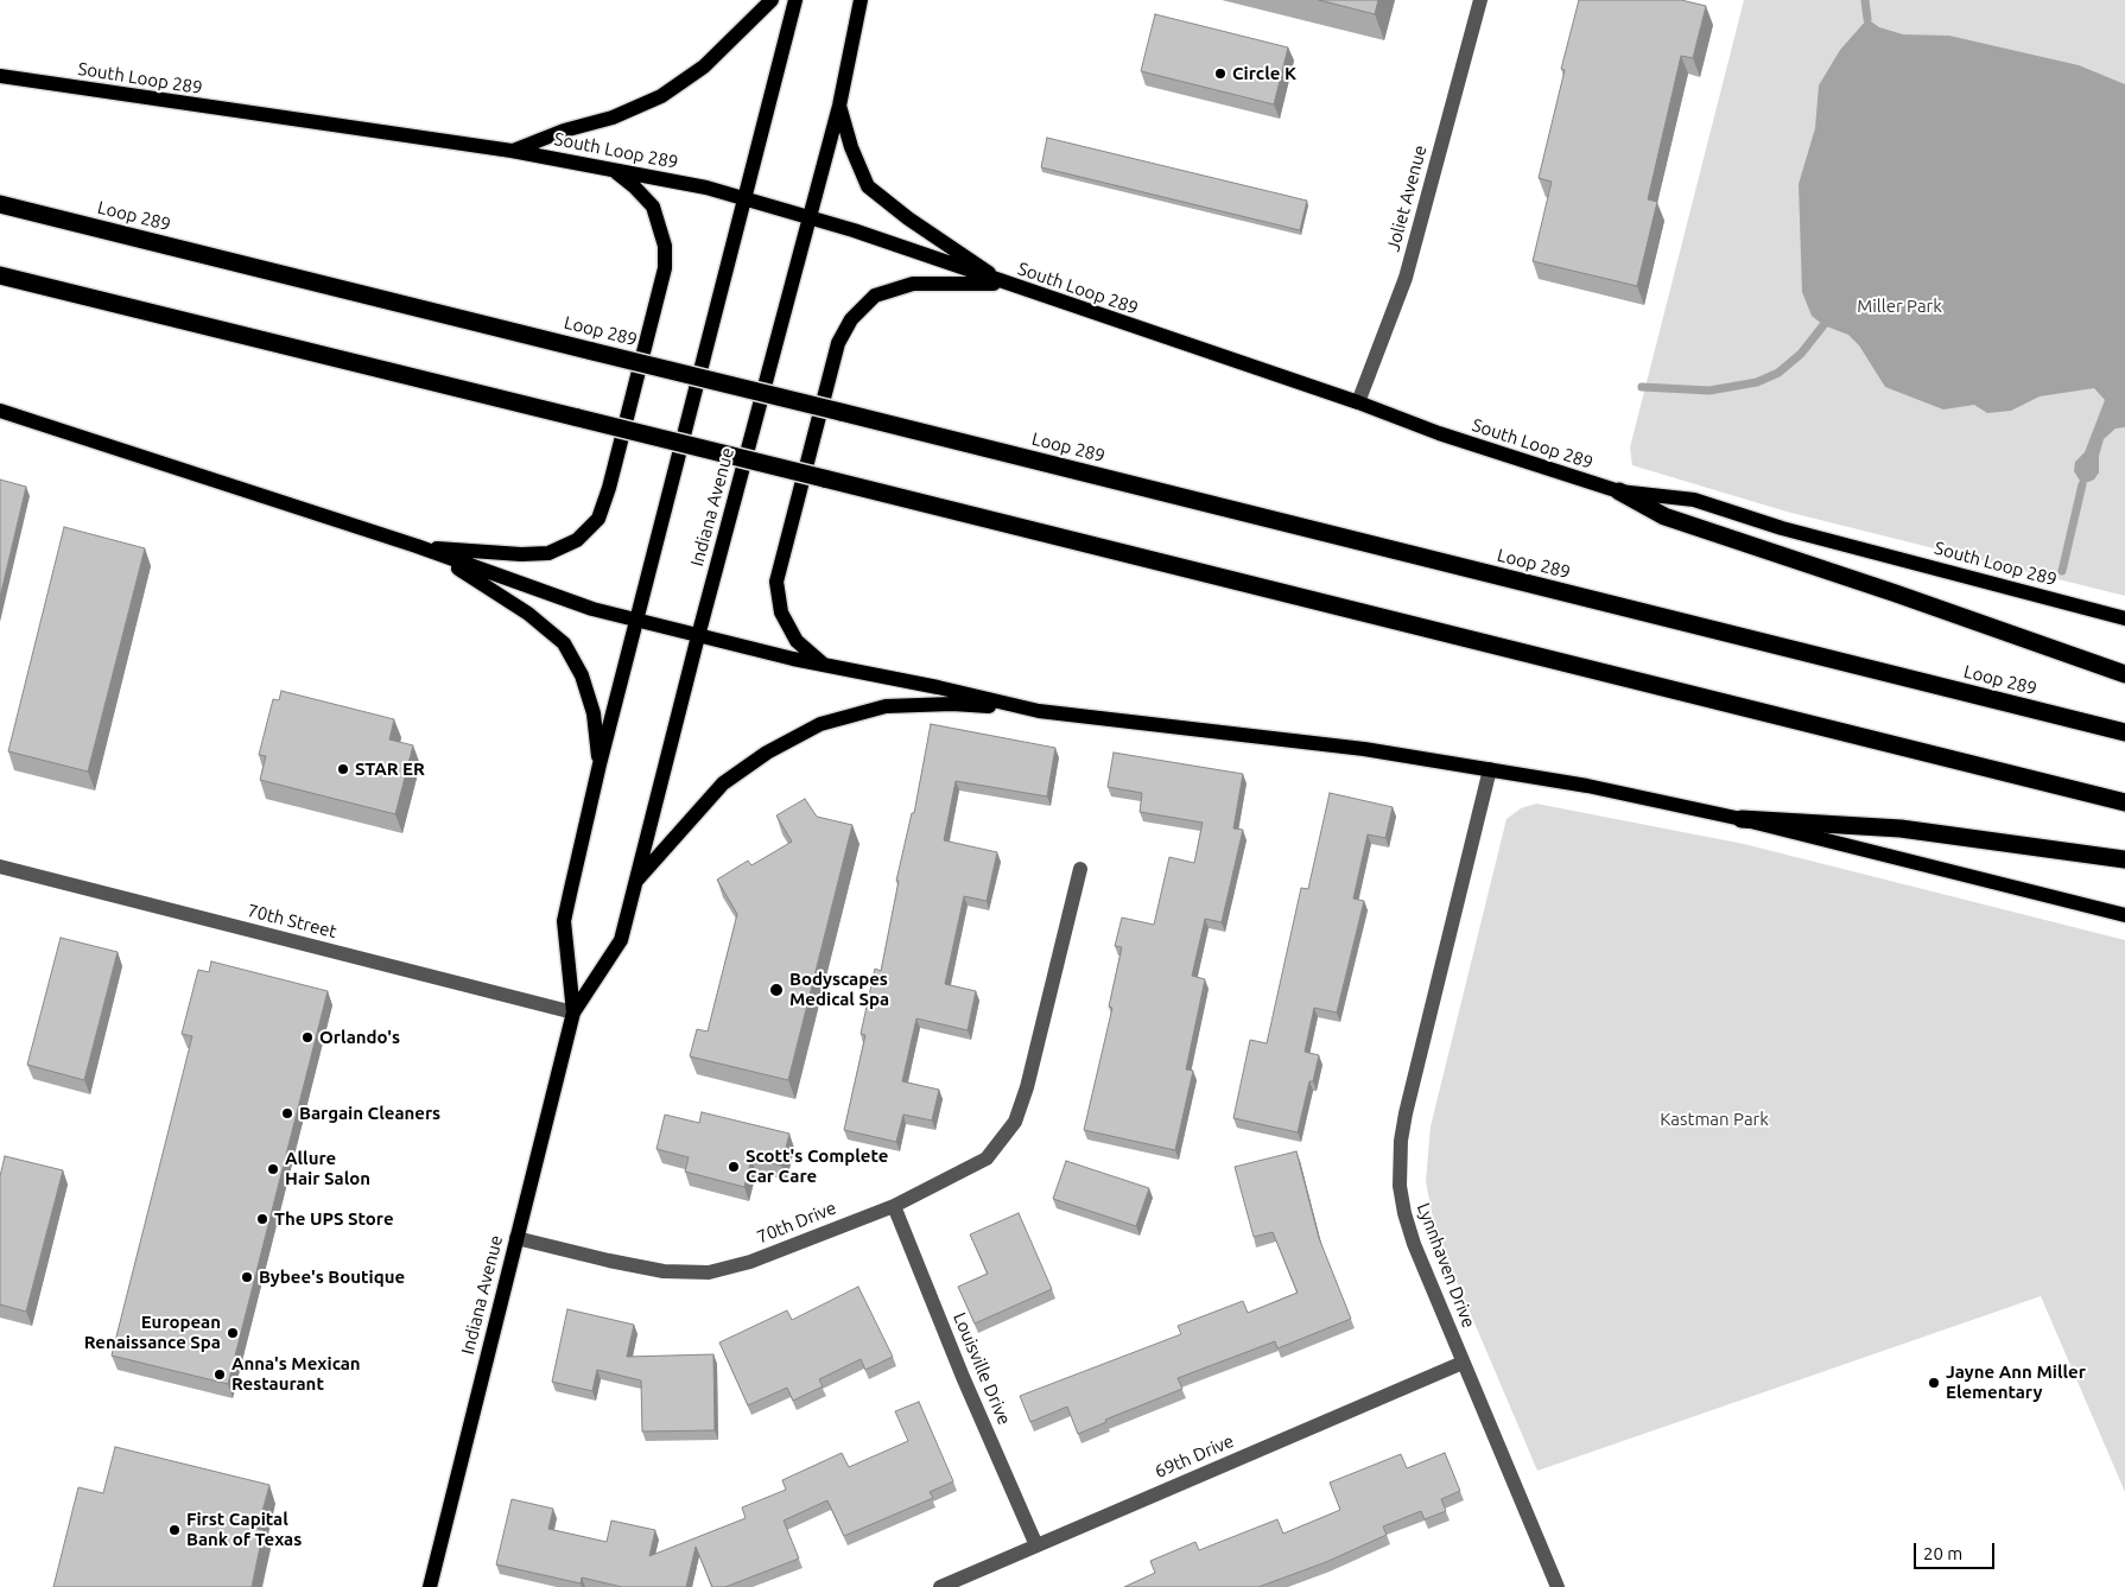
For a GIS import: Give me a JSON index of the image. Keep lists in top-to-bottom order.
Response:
{
  "streets": {
    "highway": ["Loop 289"],
    "main road": ["South Loop 289", "Indiana Avenue"],
    "street": [
      "Joliet Avenue",
      "70th Street",
      "70th Drive",
      "Lynnhaven Drive",
      "Louisville Drive",
      "69th Drive"
    ]
  },
  "crossings": [
    ["South Loop 289", "Joliet Avenue"],
    ["South Loop 289", "Indiana Avenue"],
    ["Indiana Avenue", "70th Street"],
    ["Indiana Avenue", "70th Drive"],
    ["70th Drive", "Louisville Drive"],
    ["Lynnhaven Drive", "69th Drive"],
    ["Louisville Drive", "69th Drive"]
  ],
  "parks": ["Miller Park", "Kastman Park"],
  "places": [
    "Circle K",
    "STAR ER",
    "Bodyscapes Medical Spa",
    "Orlando's",
    "Bargain Cleaners",
    "Scott's Complete Car Care",
    "Allure Hair Salon",
    "The UPS Store",
    "Bybee's Boutique",
    "European Renaissance Spa",
    "Anna's Mexican Restaurant",
    "Jayne Ann Miller Elementary",
    "First Capital Bank of Texas"
  ],
  "scale_bar": "20 m"
}
